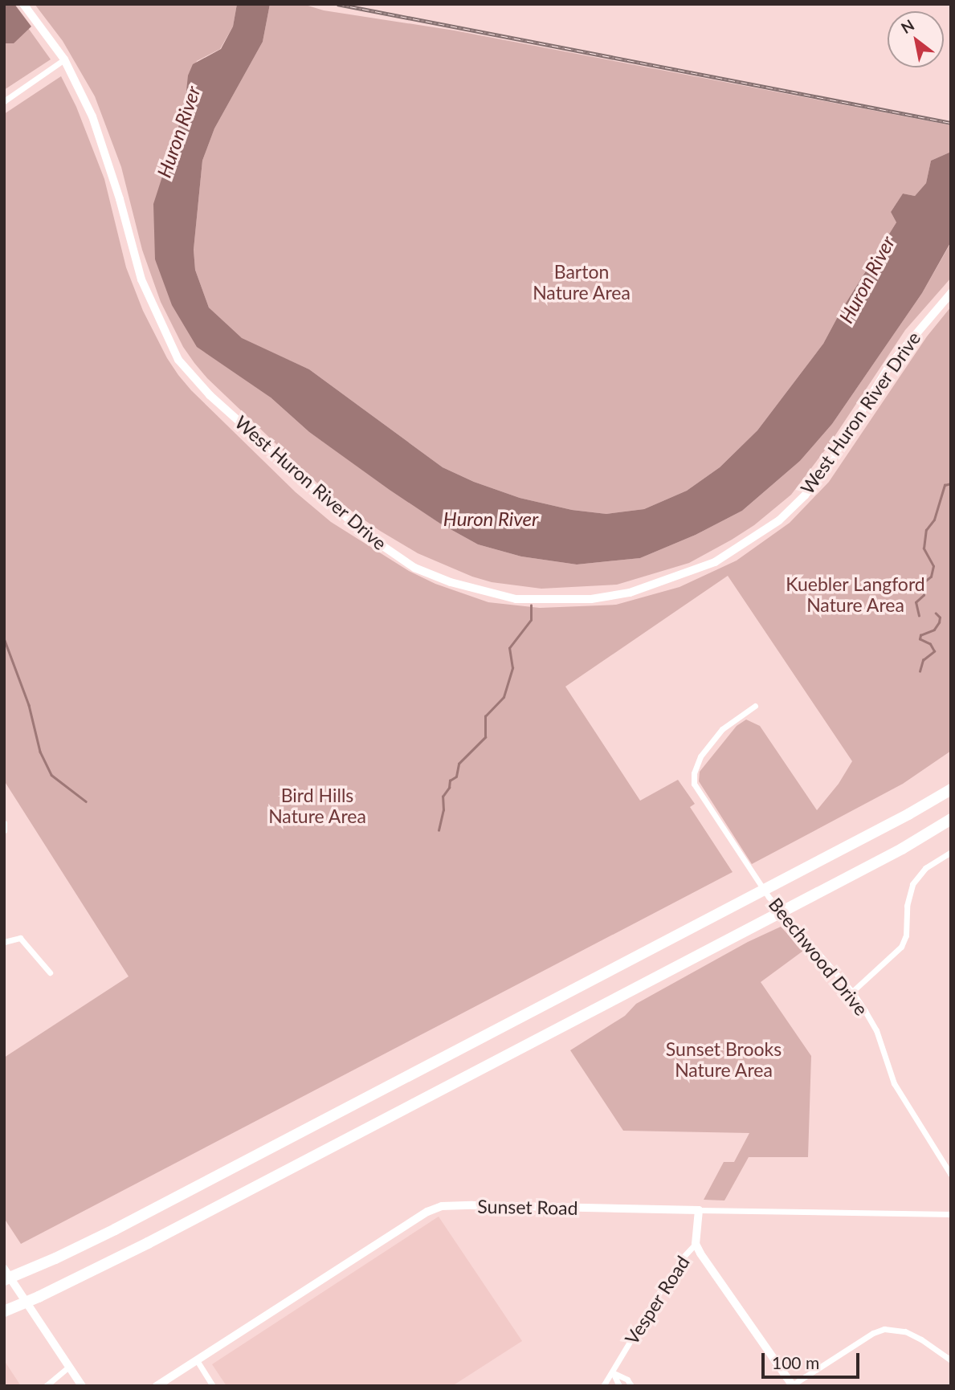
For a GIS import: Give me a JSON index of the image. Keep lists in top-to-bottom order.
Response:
{
  "streets": {
    "street": [
      "West Huron River Drive",
      "Beechwood Drive",
      "Sunset Road",
      "Vesper Road"
    ]
  },
  "crossings": [
    ["Sunset Road", "Vesper Road"]
  ],
  "water": ["Huron River"],
  "parks": [
    "Barton Nature Area",
    "Kuebler Langford Nature Area",
    "Bird Hills Nature Area",
    "Sunset Brooks Nature Area"
  ],
  "scale_bar": "100 m",
  "north": "top left"
}
